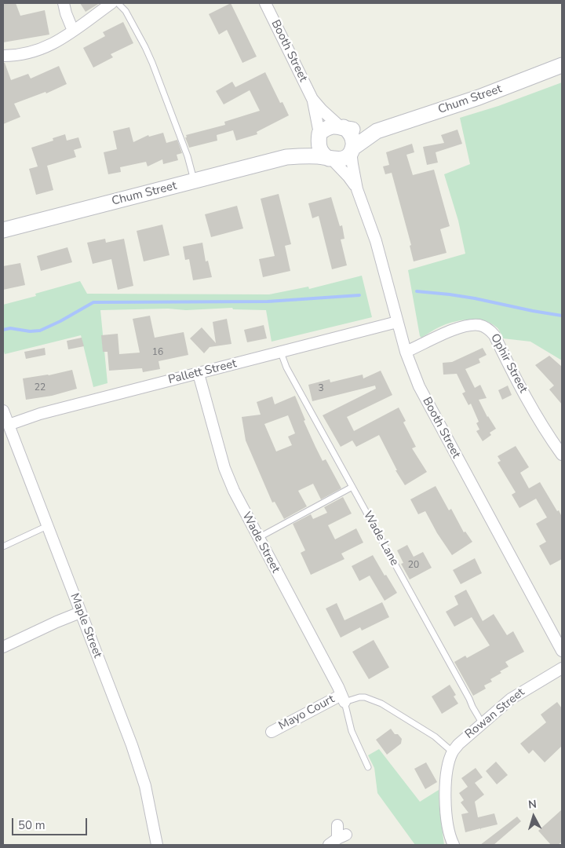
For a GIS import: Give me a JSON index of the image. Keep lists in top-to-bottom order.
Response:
{
  "streets": {
    "street": [
      "Booth Street",
      "Chum Street",
      "Ophir Street",
      "Pallett Street",
      "Wade Street",
      "Maple Street",
      "Mayo Court",
      "Rowan Street"
    ],
    "lane": ["Wade Lane"]
  },
  "crossings": [
    ["Booth Street", "Chum Street"],
    ["Booth Street", "Ophir Street"],
    ["Booth Street", "Pallett Street"],
    ["Pallett Street", "Wade Lane"],
    ["Pallett Street", "Wade Street"],
    ["Pallett Street", "Maple Street"],
    ["Wade Lane", "Rowan Street"],
    ["Wade Street", "Mayo Court"]
  ],
  "house_numbers": [
    "16",
    "22",
    "3",
    "20"
  ],
  "scale_bar": "50 m",
  "north": "top"
}
